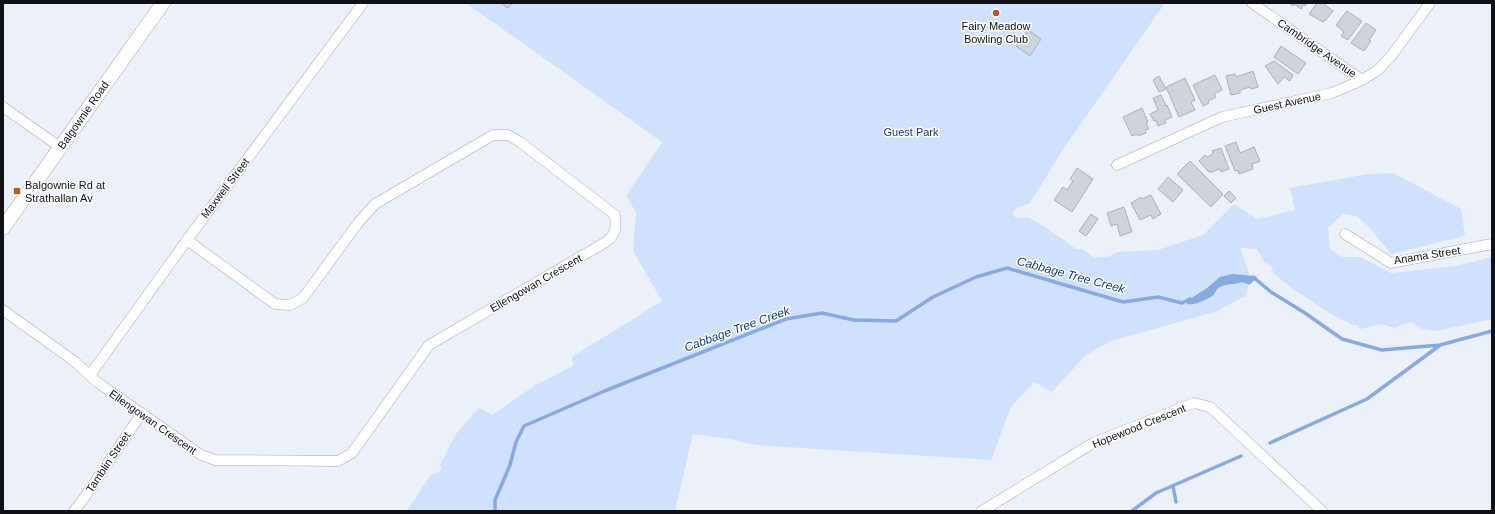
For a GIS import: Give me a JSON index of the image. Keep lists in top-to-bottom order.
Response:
{
  "streets": {
    "main road": ["Balgownie Road"],
    "street": [
      "Cambridge Avenue",
      "Guest Avenue",
      "Maxwell Street",
      "Anama Street",
      "Ellengowan Crescent",
      "Hopewood Crescent",
      "Tamblin Street"
    ]
  },
  "crossings": [
    ["Cambridge Avenue", "Guest Avenue"],
    ["Maxwell Street", "Ellengowan Crescent"],
    ["Ellengowan Crescent", "Tamblin Street"]
  ],
  "water": ["Cabbage Tree Creek"],
  "parks": ["Guest Park"],
  "places": {
    "other": ["Fairy Meadow Bowling Club"],
    "transit": ["Balgownie Rd at Strathallan Av"]
  }
}
